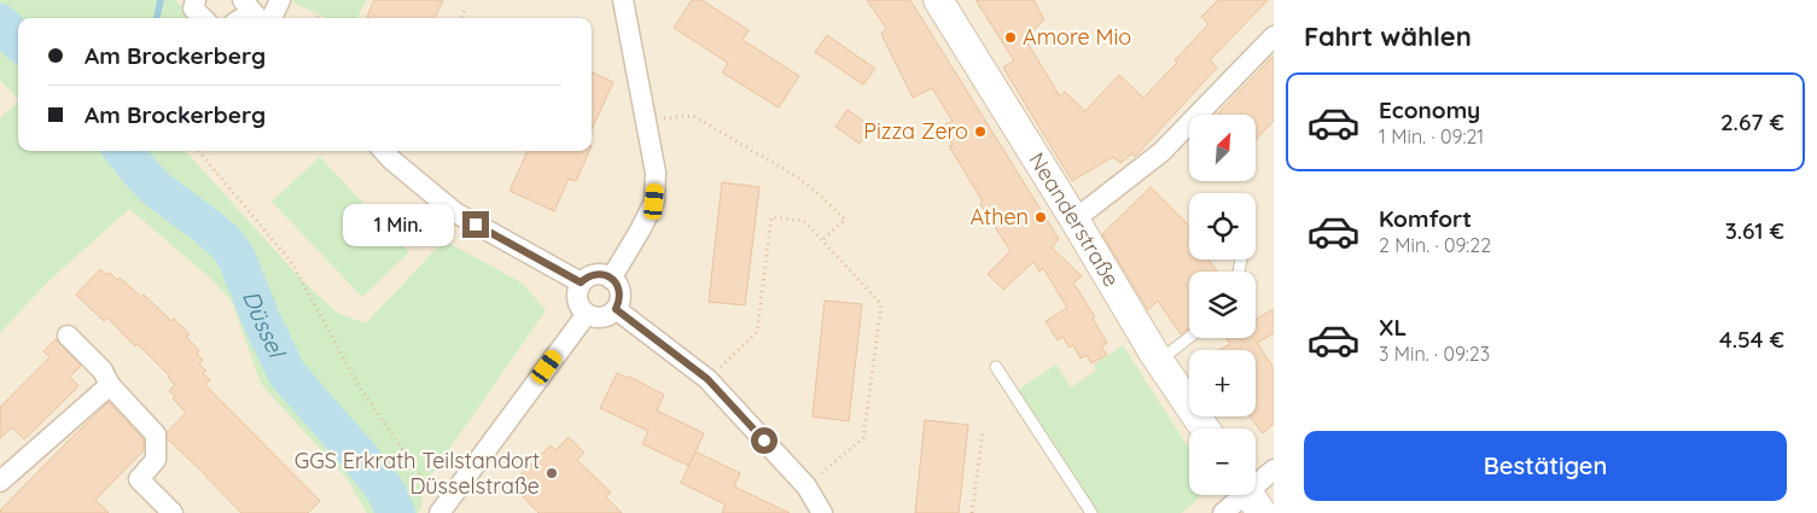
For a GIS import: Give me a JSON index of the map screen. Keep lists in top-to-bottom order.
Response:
{
  "streets": {
    "main road": ["Neanderstraße"]
  },
  "water": ["Düssel"],
  "places": [
    "Amore Mio",
    "Pizza Zero",
    "Athen",
    "GGS Erkrath Teilstandort Düsselstraße"
  ],
  "north": "top right",
  "page": {
    "heading": "Fahrt wählen",
    "banner": ["Am Brockerberg", "Am Brockerberg"],
    "list": [
      {
        "name": "Economy",
        "note": "1 Min. · 09:21",
        "value": "2.67 €"
      },
      {
        "name": "Komfort",
        "note": "2 Min. · 09:22",
        "value": "3.61 €"
      },
      {
        "name": "XL",
        "note": "3 Min. · 09:23",
        "value": "4.54 €"
      }
    ],
    "map_buttons": ["+", "−"],
    "bubble": "1 Min.",
    "buttons": "Bestätigen"
  }
}
